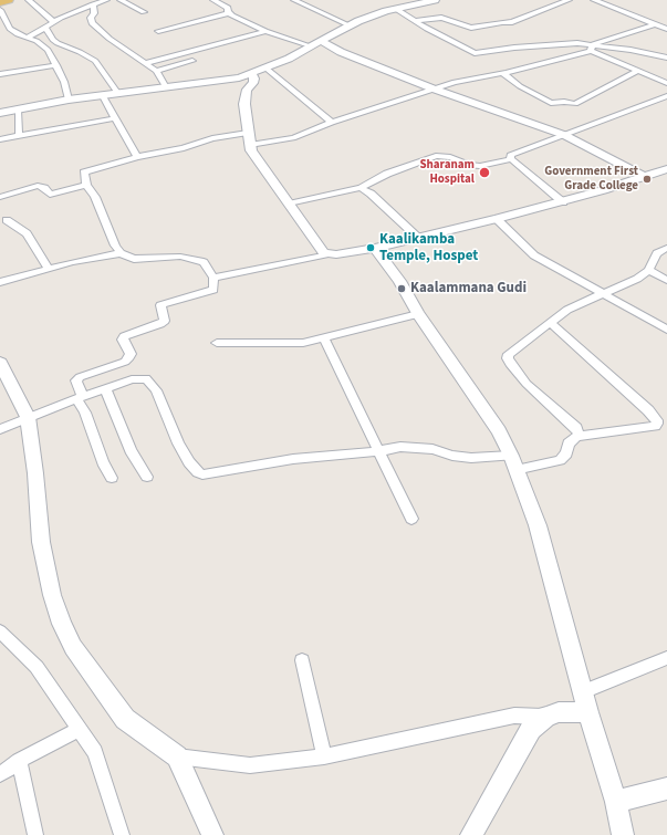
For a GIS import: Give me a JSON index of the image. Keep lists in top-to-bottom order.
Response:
{
  "places": [
    "Sharanam Hospital",
    "Government First Grade College",
    "Kaalikamba Temple, Hospet",
    "Kaalammana Gudi"
  ]
}
